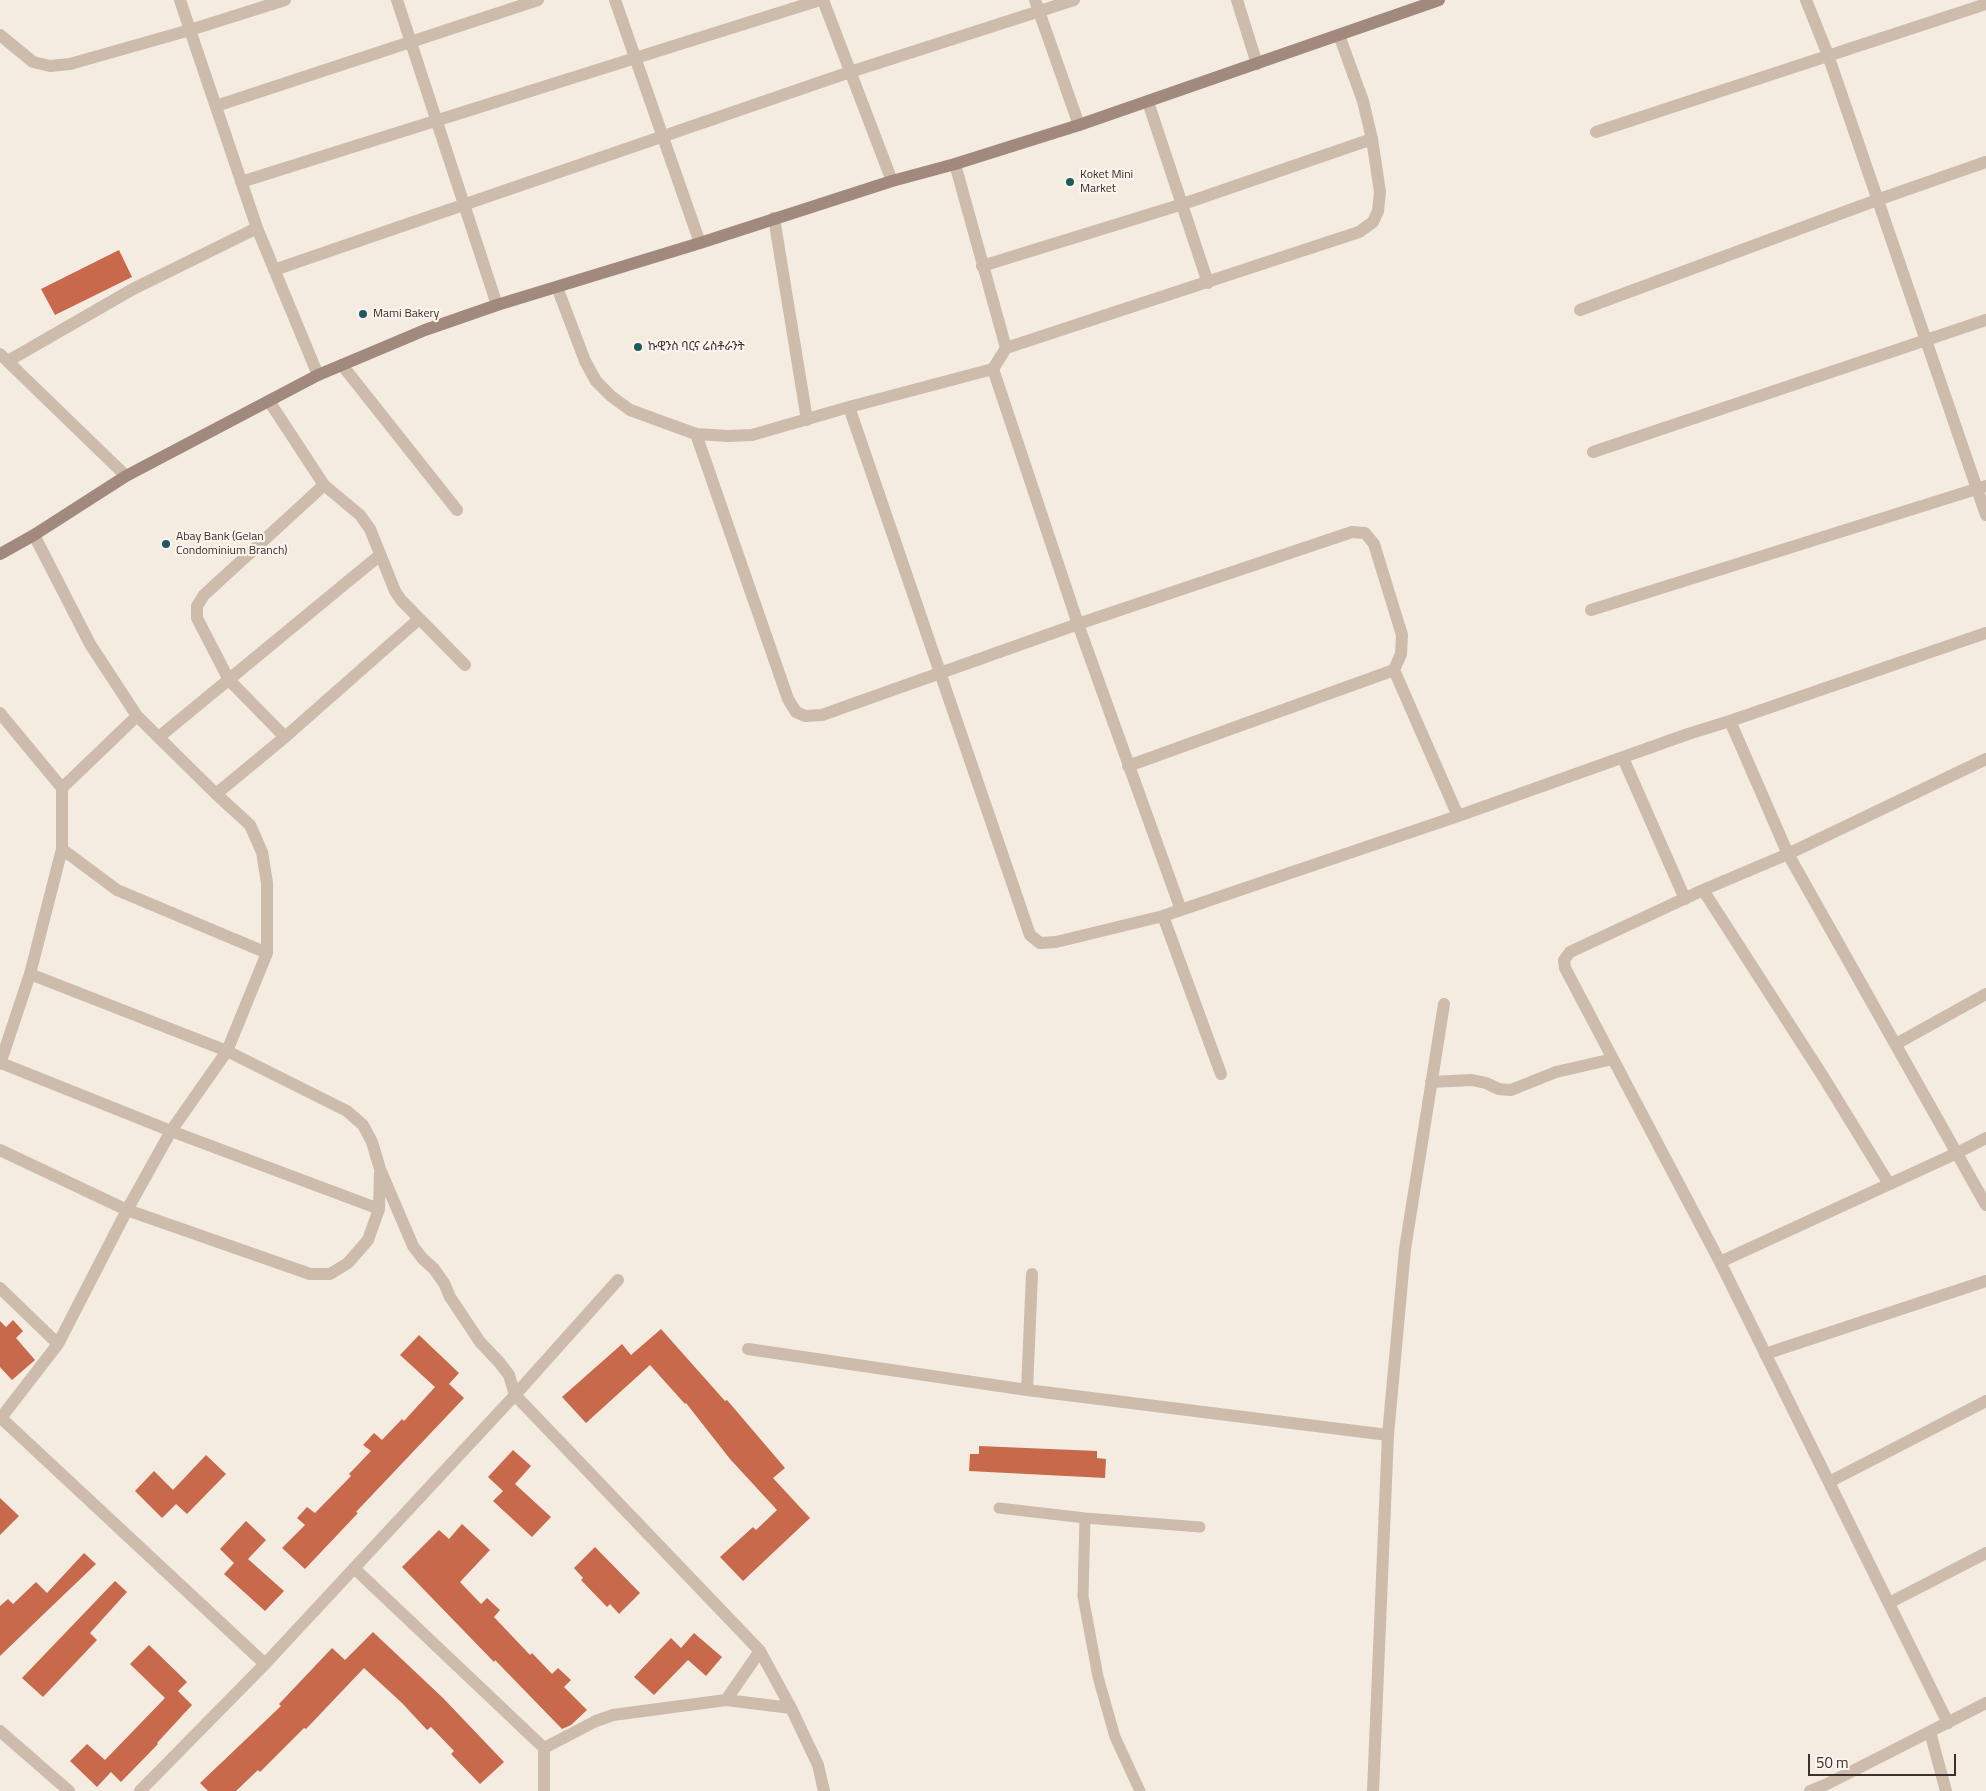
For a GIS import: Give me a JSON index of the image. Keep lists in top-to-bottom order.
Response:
{
  "places": [
    "Koket Mini Market",
    "Mami Bakery",
    "ኩዊንስ ባርና ሬስቶራንት",
    "Abay Bank (Gelan Condominium Branch)"
  ],
  "scale_bar": "50 m"
}
